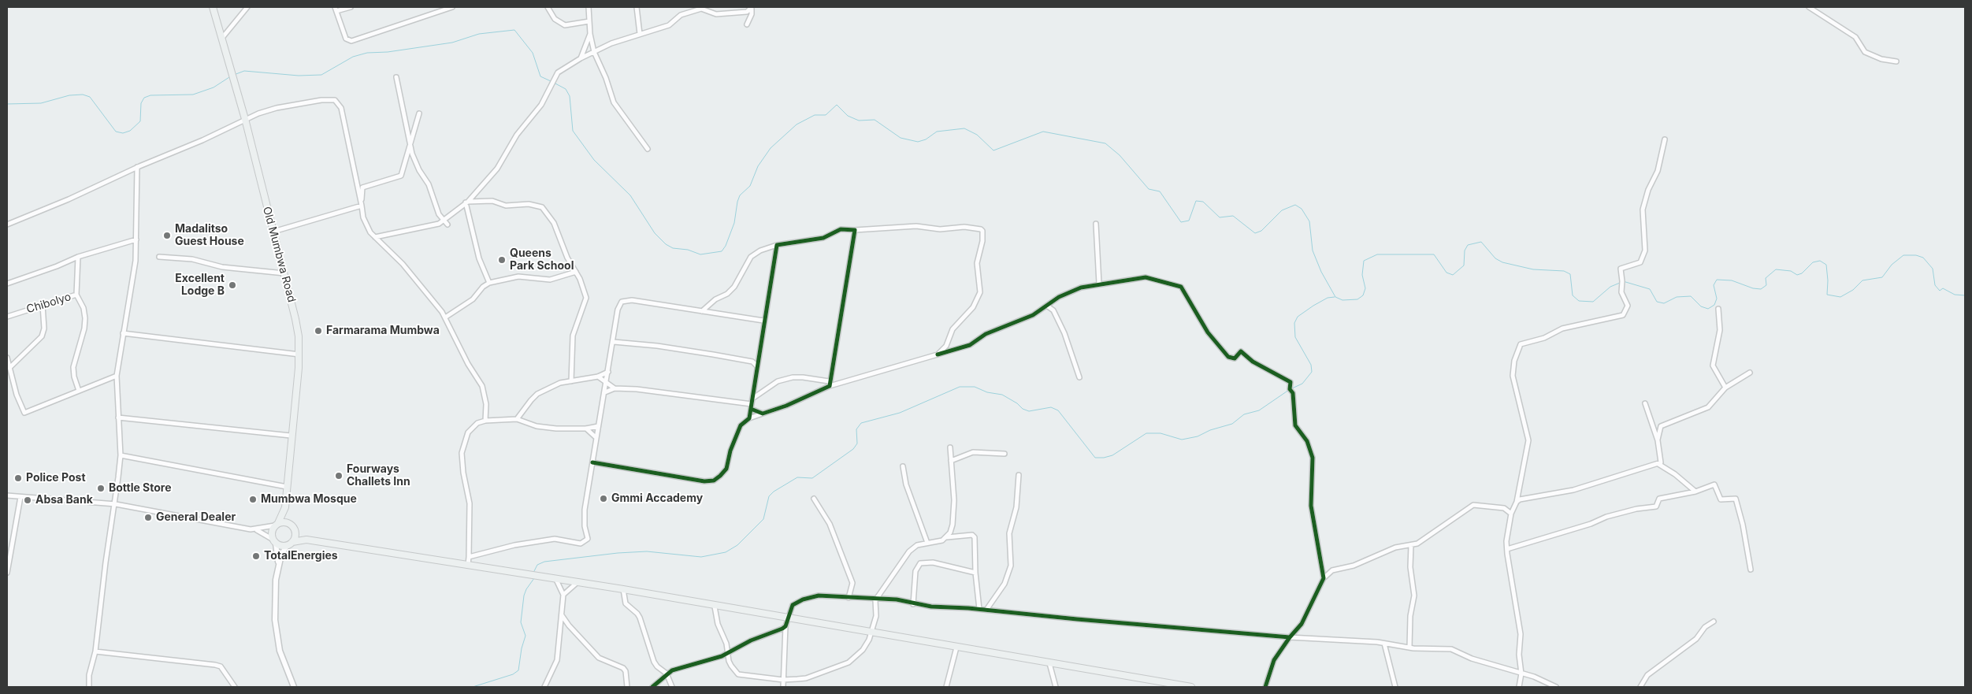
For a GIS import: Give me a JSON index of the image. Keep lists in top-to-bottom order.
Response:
{
  "streets": {
    "main road": ["Old Mumbwa Road"],
    "street": ["Chibolyo"]
  },
  "places": [
    "Madalitso Guest House",
    "Queens Park School",
    "Excellent Lodge B",
    "Farmarama Mumbwa",
    "Fourways Challets Inn",
    "Police Post",
    "Bottle Store",
    "Gmmi Accademy",
    "Mumbwa Mosque",
    "Absa Bank",
    "General Dealer",
    "TotalEnergies"
  ]
}
